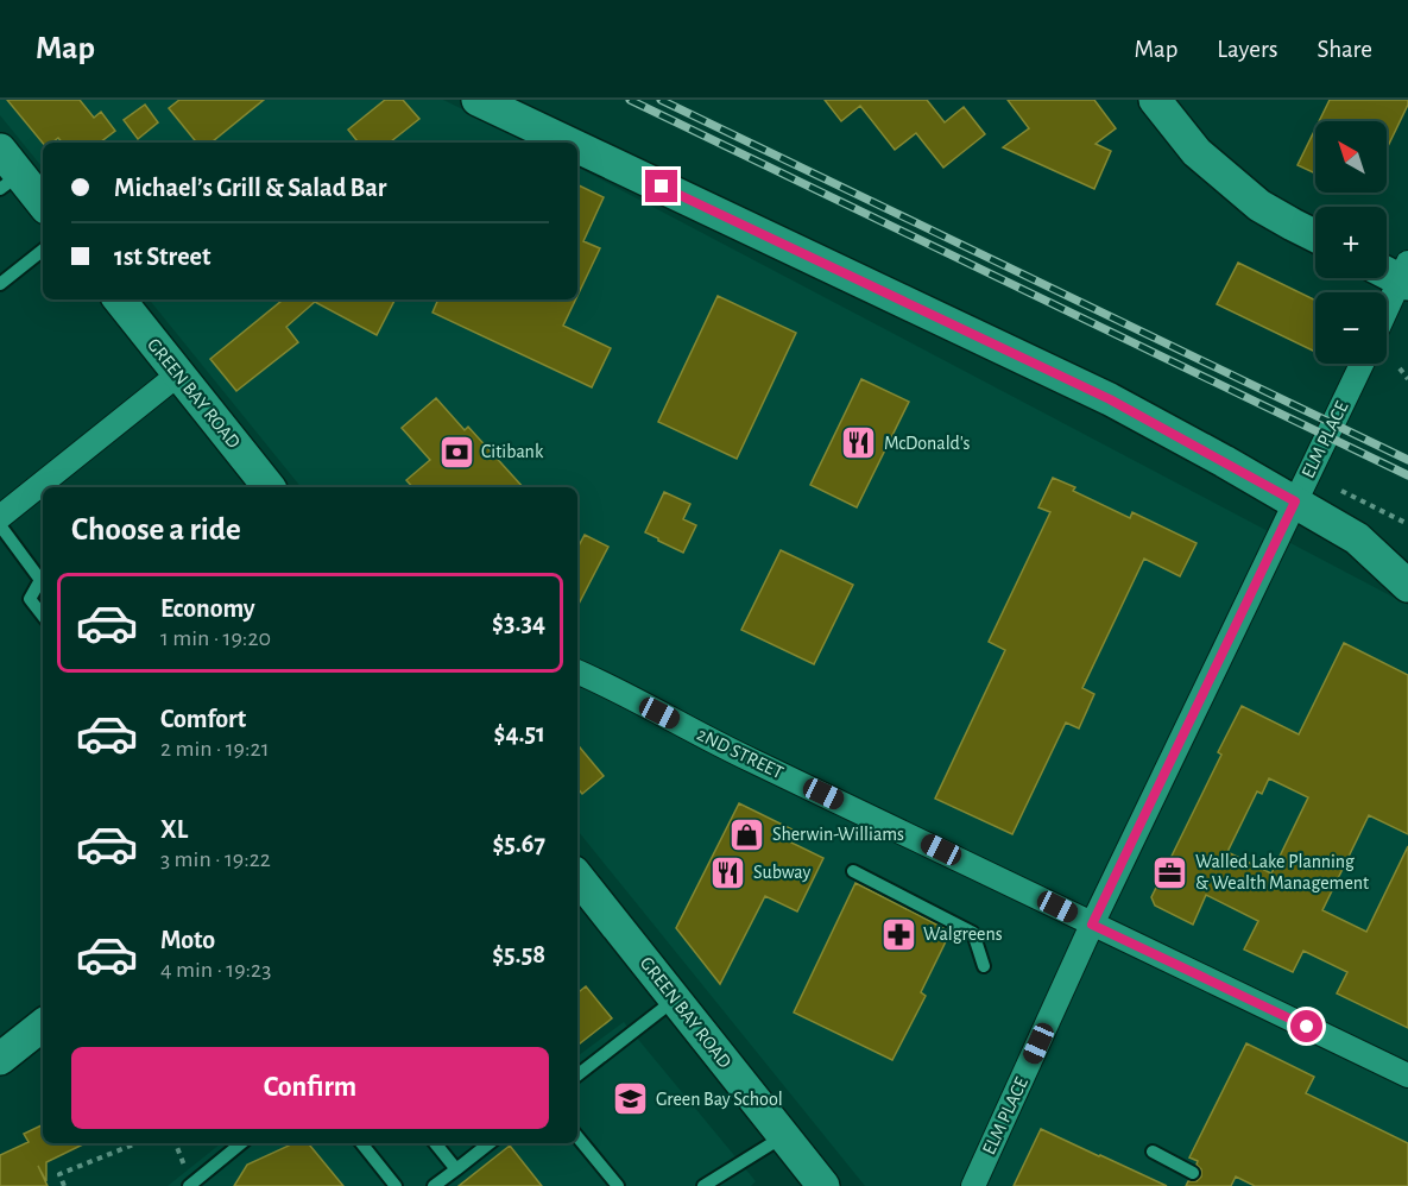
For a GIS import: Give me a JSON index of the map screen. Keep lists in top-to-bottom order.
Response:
{
  "streets": {
    "street": ["GREEN BAY ROAD", "ELM PLACE", "2ND STREET"]
  },
  "crossings": [
    ["ELM PLACE", "2ND STREET"]
  ],
  "places": {
    "restaurant": ["McDonald's", "Subway"],
    "bank": ["Citibank"],
    "shop": ["Sherwin-Williams"],
    "office": ["Walled Lake Planning & Wealth Management"],
    "pharmacy": ["Walgreens"],
    "school or university": ["Green Bay School"]
  },
  "north": "top left",
  "page": {
    "header": "Map",
    "nav": ["Map", "Layers", "Share"],
    "map_buttons": ["+", "−"],
    "banner": ["Michael’s Grill & Salad Bar", "1st Street"],
    "heading": "Choose a ride",
    "list": [
      {
        "name": "Economy",
        "note": "1 min · 19:20",
        "value": "$3.34"
      },
      {
        "name": "Comfort",
        "note": "2 min · 19:21",
        "value": "$4.51"
      },
      {
        "name": "XL",
        "note": "3 min · 19:22",
        "value": "$5.67"
      },
      {
        "name": "Moto",
        "note": "4 min · 19:23",
        "value": "$5.58"
      }
    ],
    "buttons": "Confirm"
  }
}
